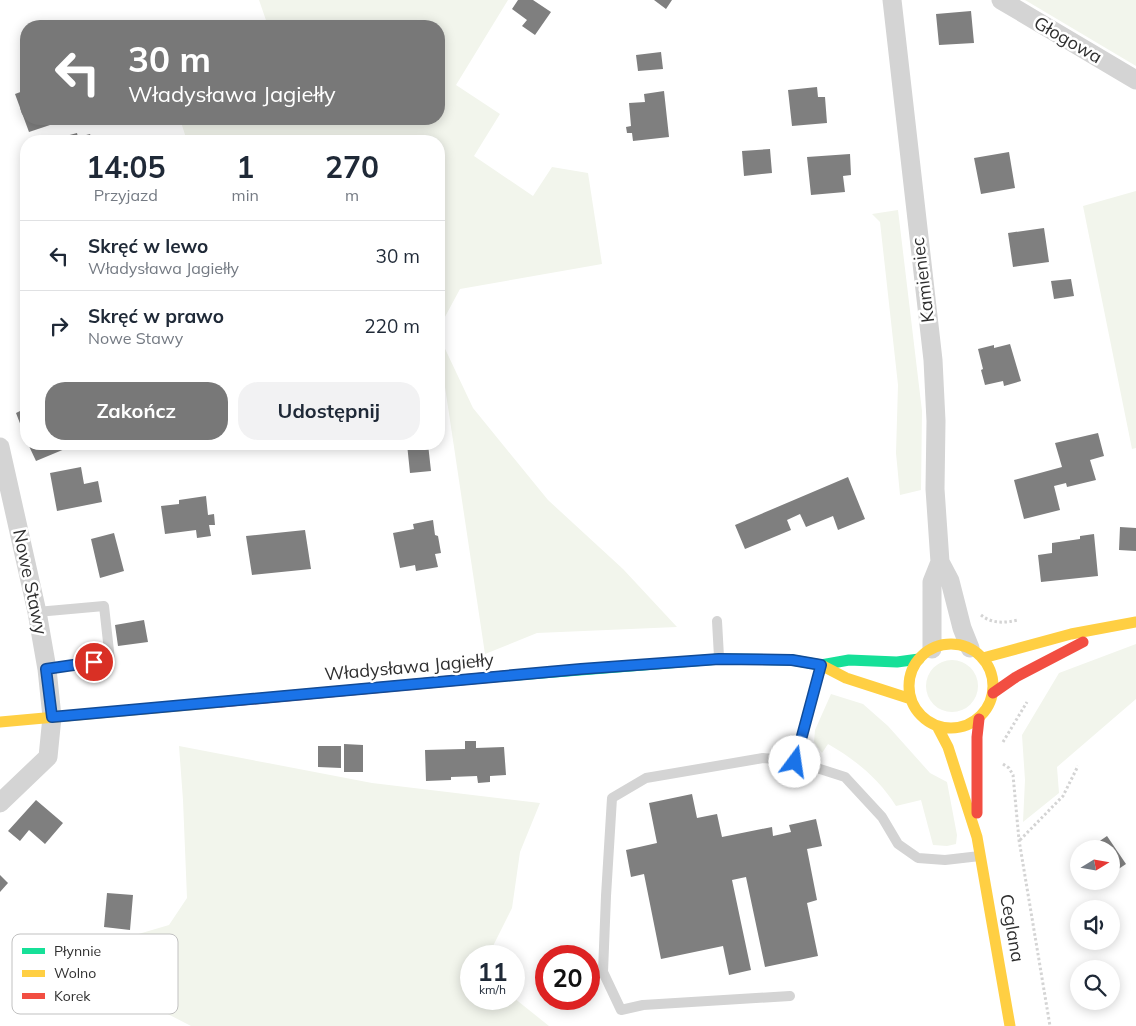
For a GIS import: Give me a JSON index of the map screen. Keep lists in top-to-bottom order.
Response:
{
  "streets": {
    "street": [
      "Głogowa",
      "Kamieniec",
      "Nowe Stawy",
      "Władysława Jagiełły",
      "Ceglana"
    ]
  },
  "crossings": [
    ["Kamieniec", "Władysława Jagiełły"],
    ["Kamieniec", "Ceglana"],
    ["Nowe Stawy", "Władysława Jagiełły"],
    ["Władysława Jagiełły", "Ceglana"]
  ],
  "legend": ["Płynnie", "Wolno", "Korek"],
  "north": "right",
  "page": {
    "turn": ["30 m", "Władysława Jagiełły"],
    "eta": [
      "14:05",
      "Przyjazd",
      "1",
      "min",
      "270",
      "m"
    ],
    "list": [
      {
        "name": "Skręć w lewo",
        "note": "Władysława Jagiełły",
        "value": "30 m"
      },
      {
        "name": "Skręć w prawo",
        "note": "Nowe Stawy",
        "value": "220 m"
      }
    ],
    "buttons": ["Zakończ", "Udostępnij"],
    "speed": "11 km/h",
    "limit": "20"
  }
}
